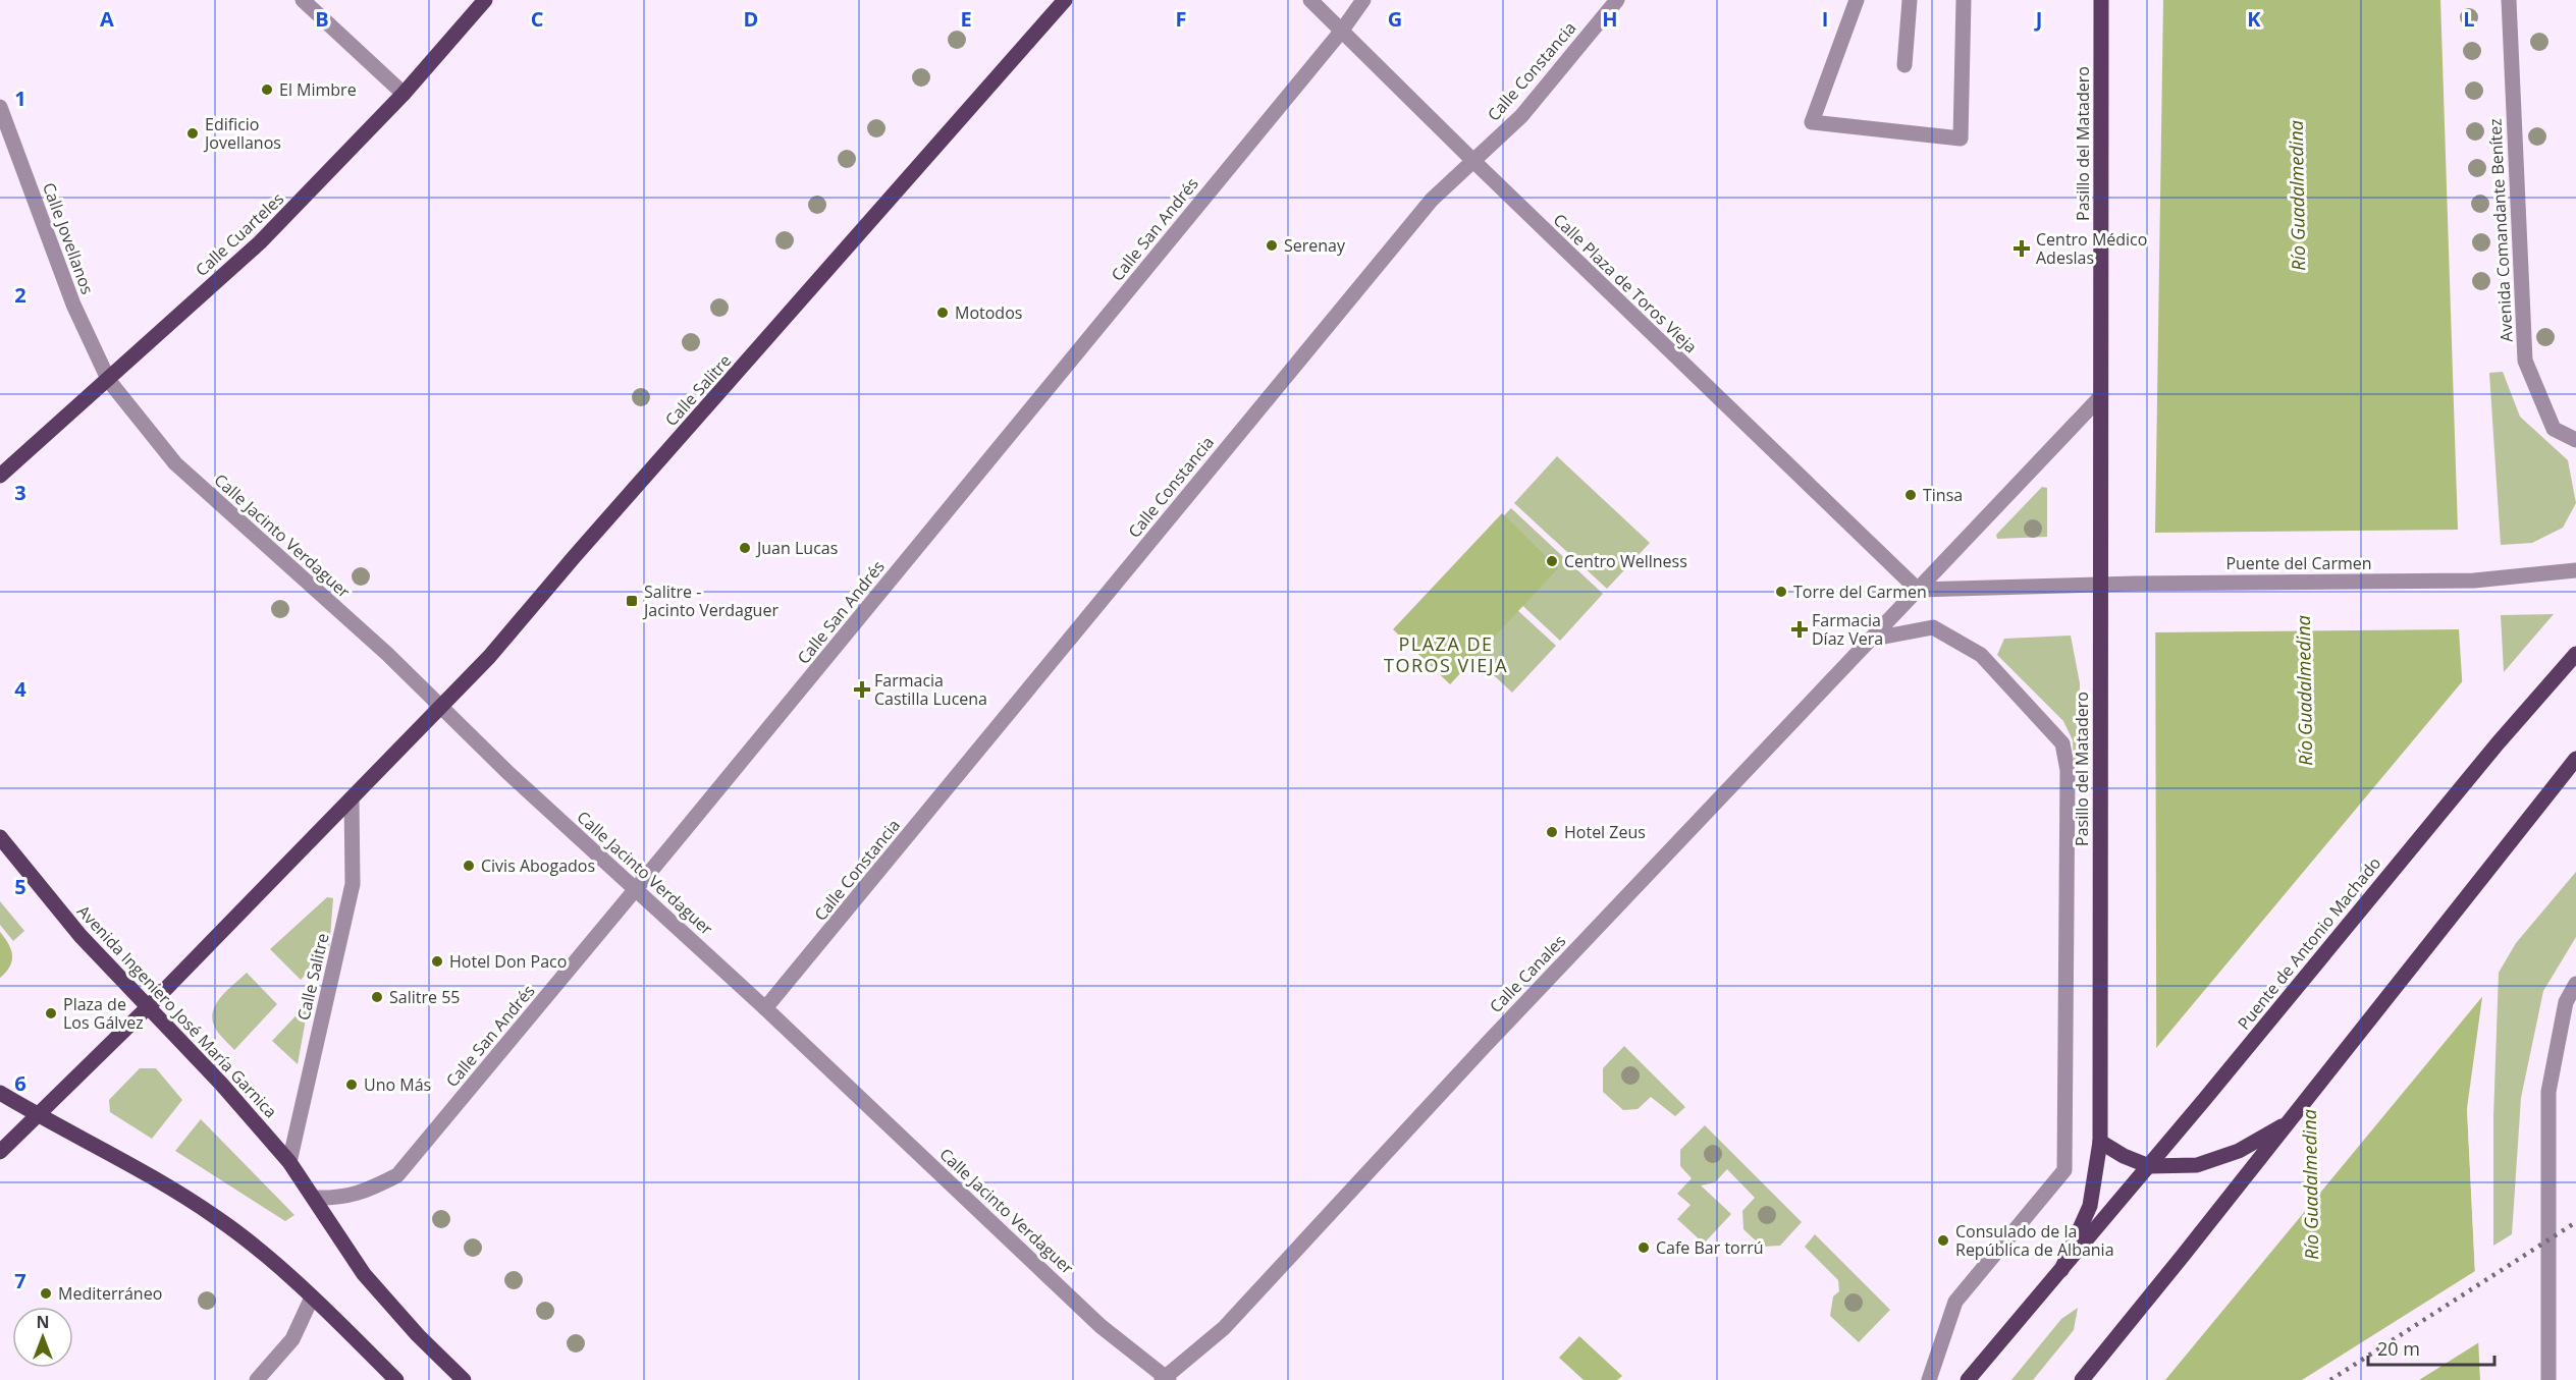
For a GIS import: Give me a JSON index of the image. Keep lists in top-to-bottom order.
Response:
{
  "streets": {
    "main road": [
      "Pasillo del Matadero",
      "Calle Cuarteles",
      "Calle Salitre",
      "Puente de Antonio Machado",
      "Avenida Ingeniero José María Garnica"
    ],
    "street": [
      "Calle Constancia",
      "Calle San Andrés",
      "Avenida Comandante Benítez",
      "Calle Jovellanos",
      "Calle Plaza de Toros Vieja",
      "Calle Jacinto Verdaguer",
      "Puente del Carmen",
      "Calle Canales"
    ]
  },
  "crossings": [
    ["Calle Constancia", "Calle Plaza de Toros Vieja"],
    ["Calle Constancia", "Calle Jacinto Verdaguer"],
    ["Pasillo del Matadero", "Puente del Carmen"],
    ["Pasillo del Matadero", "Puente de Antonio Machado"],
    ["Pasillo del Matadero", "Calle Canales"],
    ["Calle San Andrés", "Calle Plaza de Toros Vieja"],
    ["Calle San Andrés", "Calle Jacinto Verdaguer"],
    ["Calle San Andrés", "Avenida Ingeniero José María Garnica"],
    ["Calle Cuarteles", "Calle Jovellanos"],
    ["Calle Cuarteles", "Calle Jacinto Verdaguer"],
    ["Calle Jovellanos", "Calle Jacinto Verdaguer"],
    ["Calle Plaza de Toros Vieja", "Puente del Carmen"],
    ["Calle Plaza de Toros Vieja", "Calle Canales"],
    ["Calle Salitre", "Calle Jacinto Verdaguer"],
    ["Calle Salitre", "Avenida Ingeniero José María Garnica"],
    ["Calle Jacinto Verdaguer", "Calle Canales"],
    ["Puente del Carmen", "Calle Canales"]
  ],
  "districts": ["PLAZA DE TOROS VIEJA"],
  "water": ["Río Guadalmedina"],
  "places": {
    "other": [
      "El Mimbre",
      "Edificio Jovellanos",
      "Serenay",
      "Motodos",
      "Tinsa",
      "Juan Lucas",
      "Centro Wellness",
      "Torre del Carmen",
      "Hotel Zeus",
      "Civis Abogados",
      "Hotel Don Paco",
      "Salitre 55",
      "Plaza de Los Gálvez",
      "Uno Más",
      "Consulado de la República de Albania",
      "Cafe Bar torrú",
      "Mediterráneo"
    ],
    "health": ["Centro Médico Adeslas", "Farmacia Díaz Vera", "Farmacia Castilla Lucena"],
    "transit": ["Salitre - Jacinto Verdaguer"]
  },
  "scale_bar": "20 m",
  "north": "top",
  "grid": {
    "columns": [
      "A",
      "B",
      "C",
      "D",
      "E",
      "F",
      "G",
      "H",
      "I",
      "J",
      "K",
      "L"
    ],
    "rows": [
      "1",
      "2",
      "3",
      "4",
      "5",
      "6",
      "7"
    ]
  }
}
